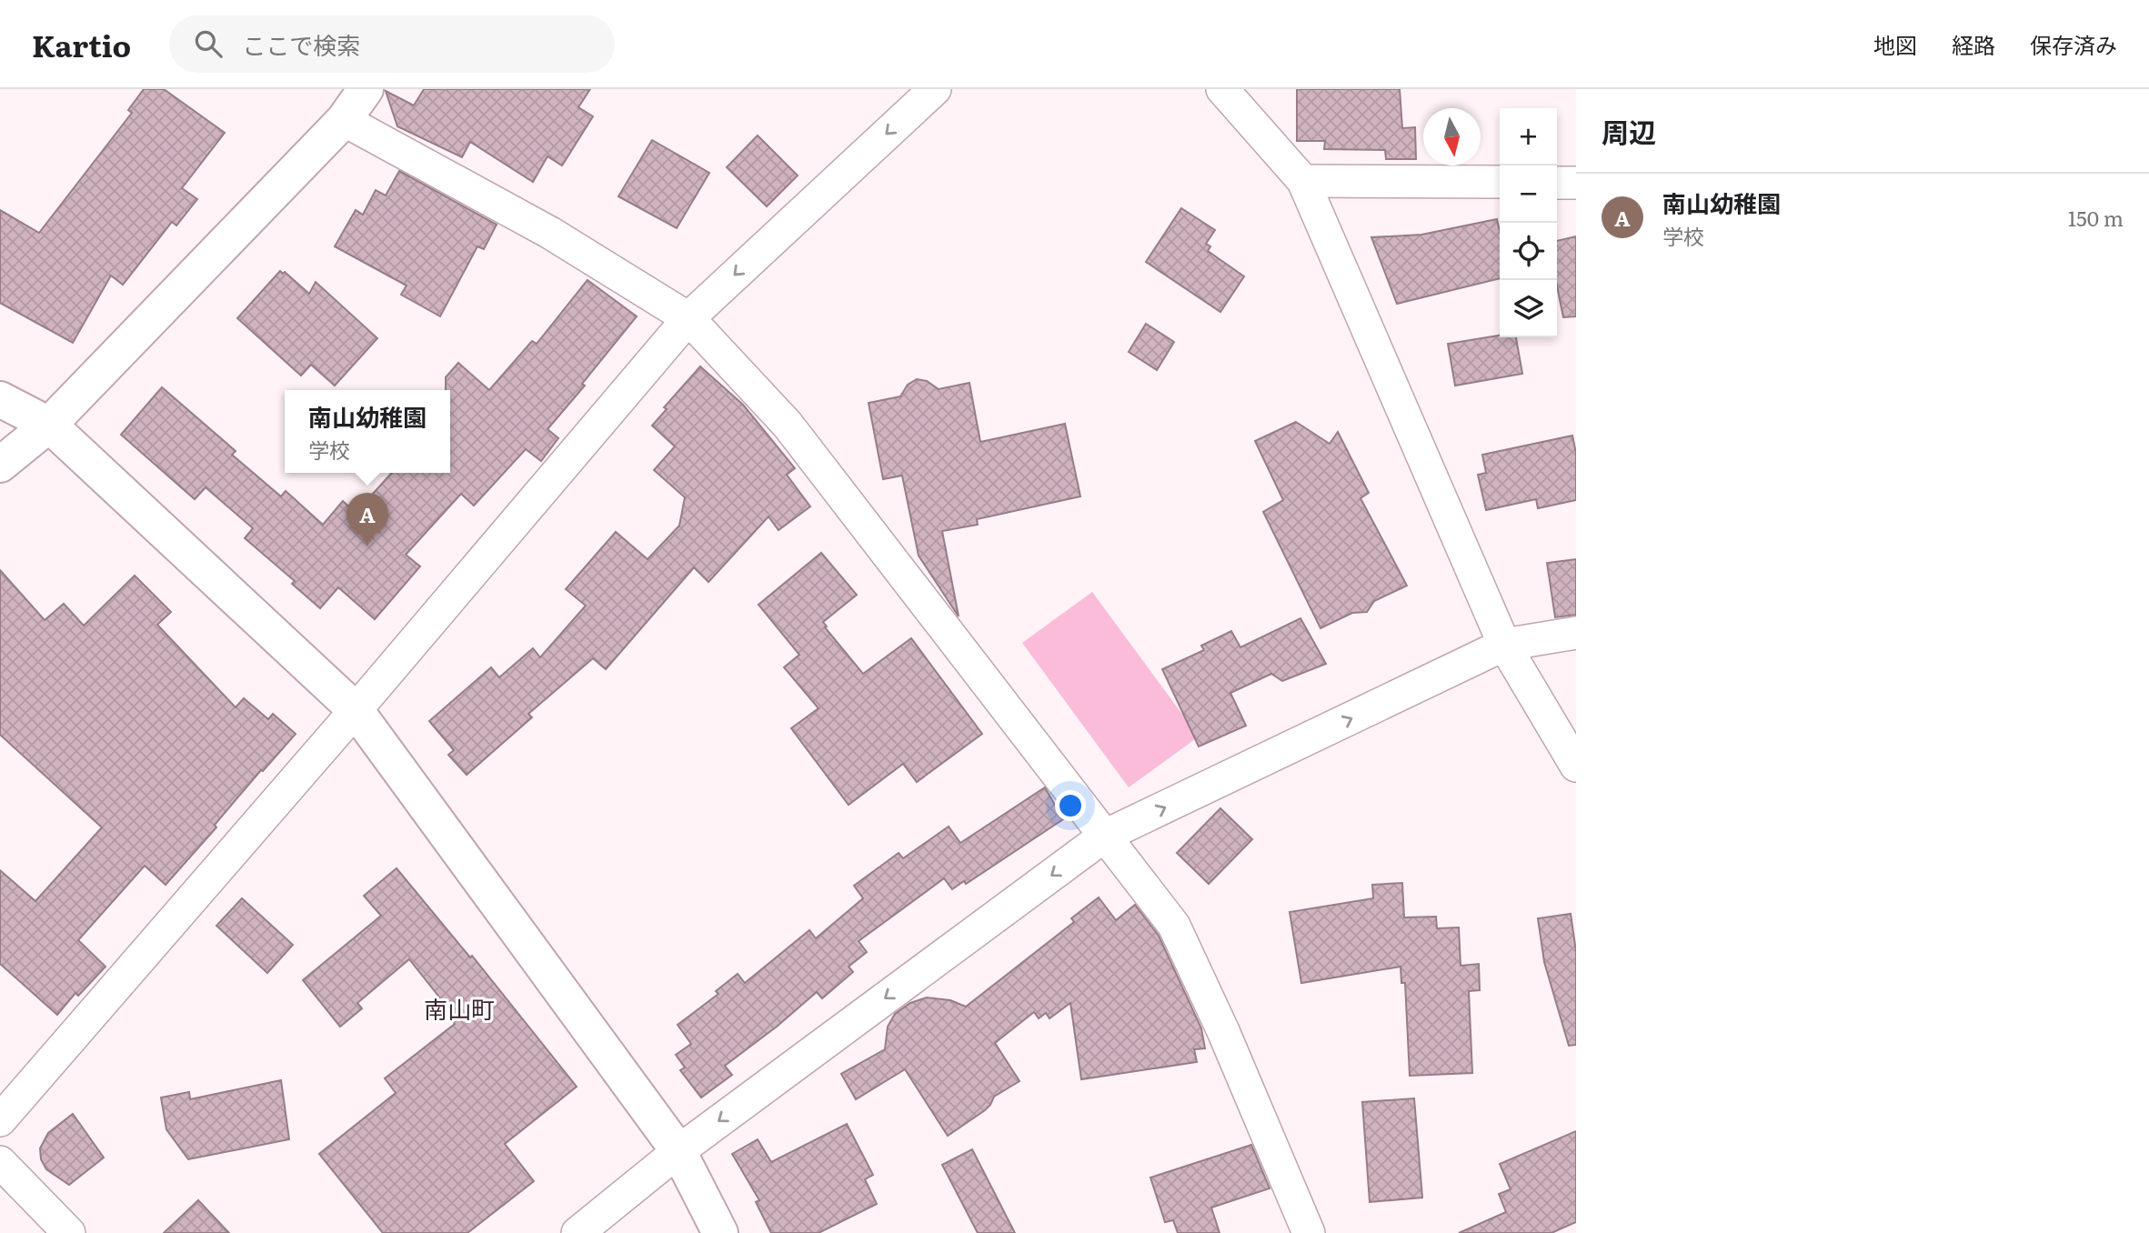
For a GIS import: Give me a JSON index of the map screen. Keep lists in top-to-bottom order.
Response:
{
  "districts": ["南山町"],
  "north": "bottom",
  "page": {
    "header": "Kartio",
    "search": "ここで検索",
    "nav": ["地図", "経路", "保存済み"],
    "heading": "周辺",
    "map_buttons": ["+", "−"],
    "list": [
      {
        "mark": "A",
        "name": "南山幼稚園",
        "note": "学校",
        "value": "150 m"
      }
    ],
    "popup": ["南山幼稚園", "学校"],
    "pins": "A"
  }
}
